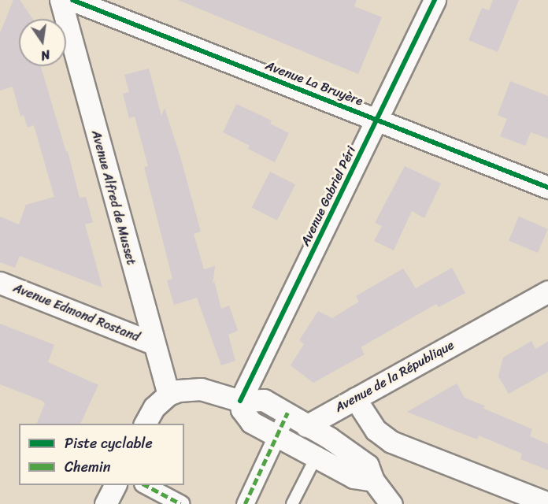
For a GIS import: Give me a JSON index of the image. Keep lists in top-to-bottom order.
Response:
{
  "streets": {
    "street": [
      "Avenue La Bruyère",
      "Avenue Gabriel Péri",
      "Avenue Alfred de Musset",
      "Avenue Edmond Rostand",
      "Avenue de la République"
    ]
  },
  "crossings": [
    ["Avenue La Bruyère", "Avenue Gabriel Péri"],
    ["Avenue Alfred de Musset", "Avenue Edmond Rostand"]
  ],
  "legend": ["Piste cyclable", "Chemin"],
  "north": "bottom"
}
